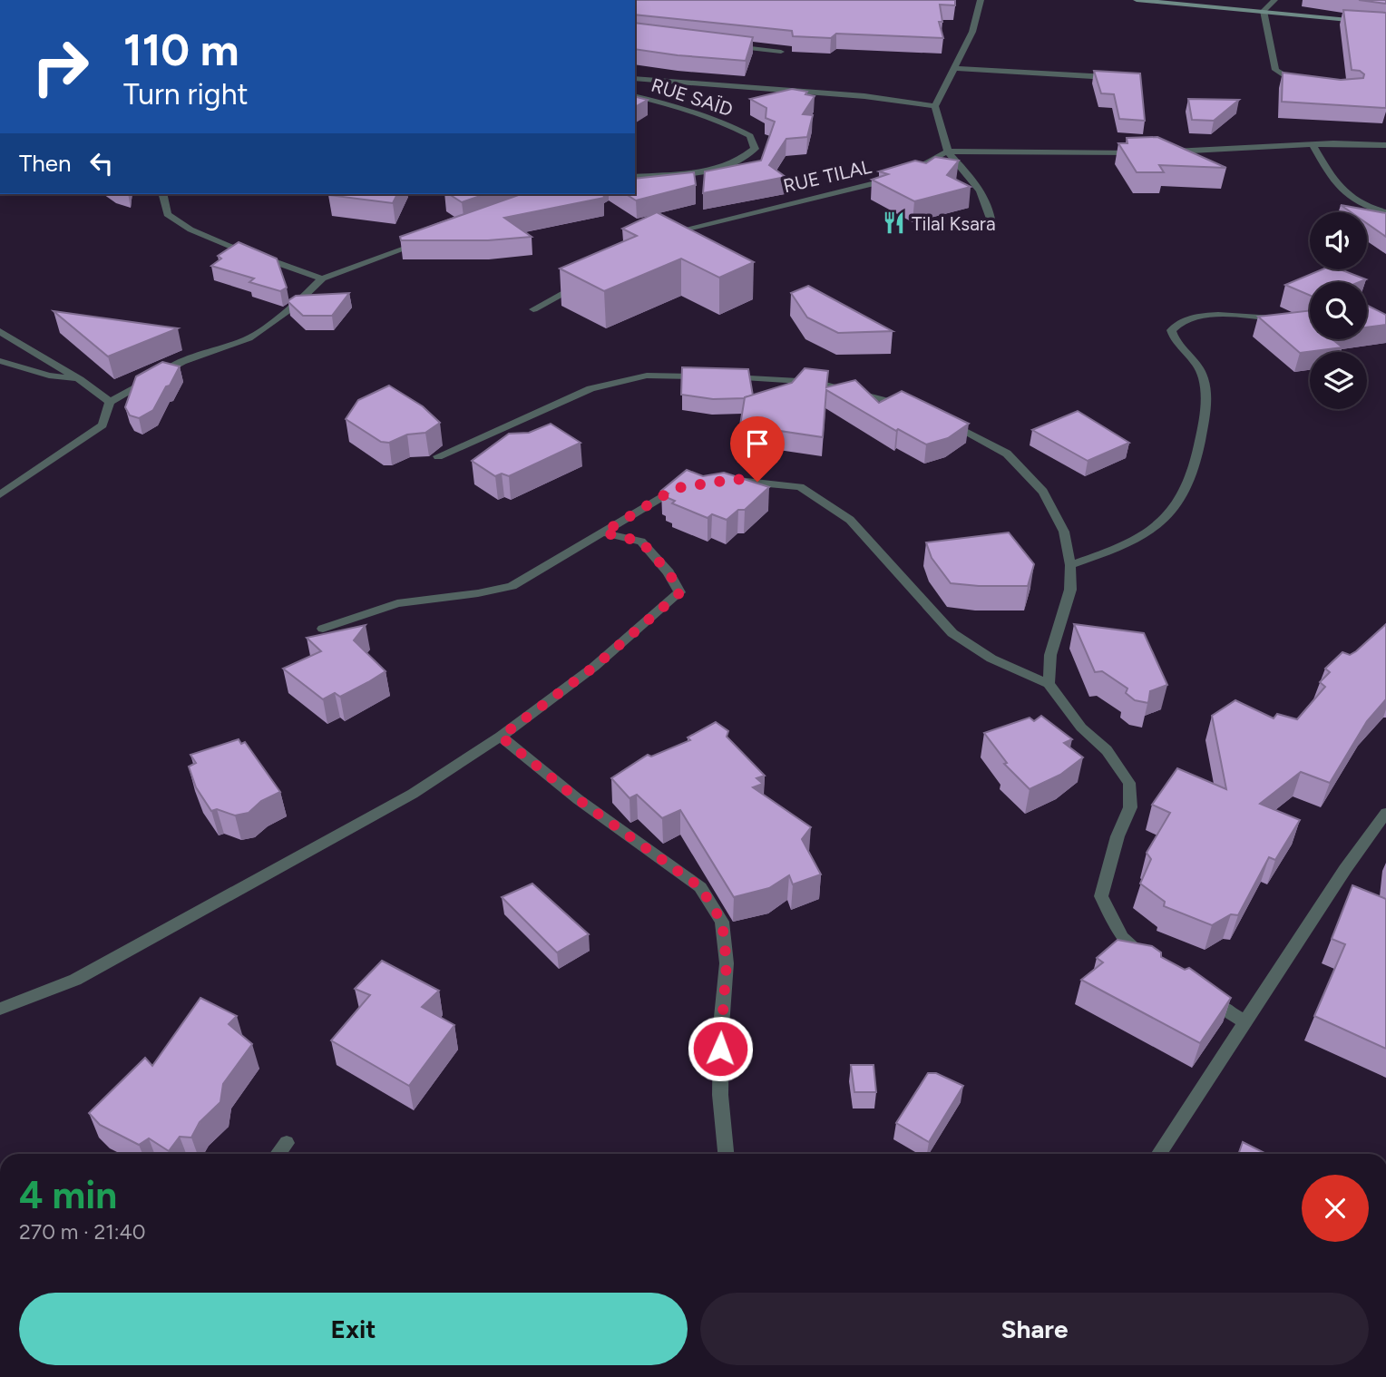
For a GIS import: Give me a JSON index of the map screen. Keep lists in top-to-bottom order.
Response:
{
  "streets": {
    "street": ["RUE SAÏD", "RUE TILAL"]
  },
  "places": {
    "restaurant": ["Tilal Ksara"]
  },
  "page": {
    "turn": ["110 m", "Turn right"],
    "then": "Then",
    "heading": ["4 min", "270 m · 21:40"],
    "buttons": ["Exit", "Share"]
  }
}
